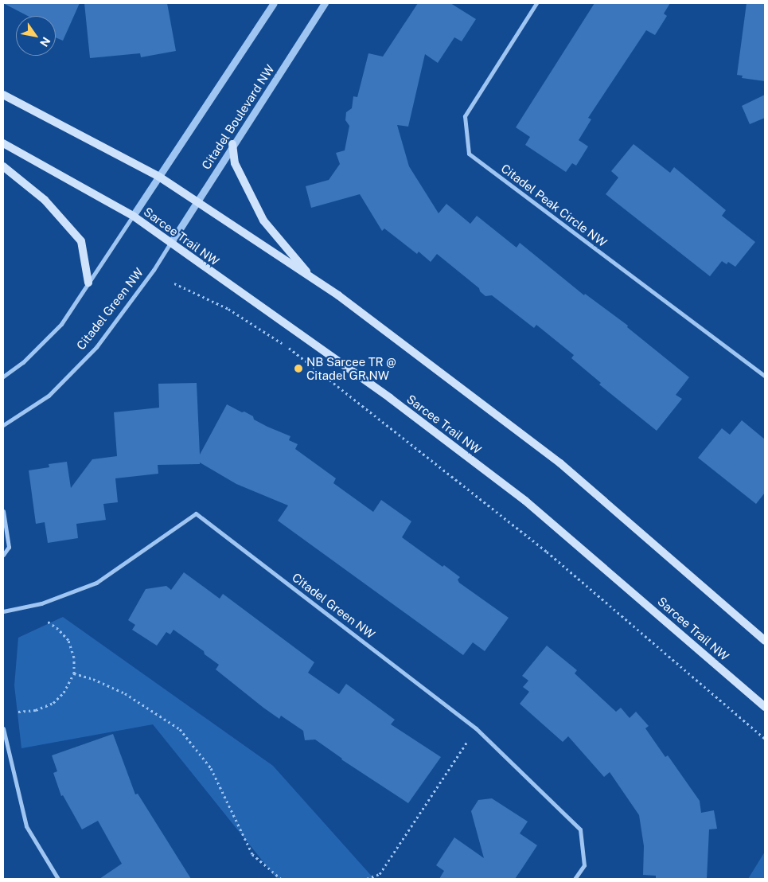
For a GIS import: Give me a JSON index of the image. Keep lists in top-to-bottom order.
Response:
{
  "streets": {
    "main road": ["Sarcee Trail NW"],
    "street": ["Citadel Boulevard NW", "Citadel Peak Circle NW", "Citadel Green NW"]
  },
  "crossings": [
    ["Citadel Boulevard NW", "Sarcee Trail NW"],
    ["Citadel Boulevard NW", "Citadel Green NW"],
    ["Sarcee Trail NW", "Citadel Green NW"]
  ],
  "places": ["NB Sarcee TR @ Citadel GR NW"],
  "north": "bottom right"
}
